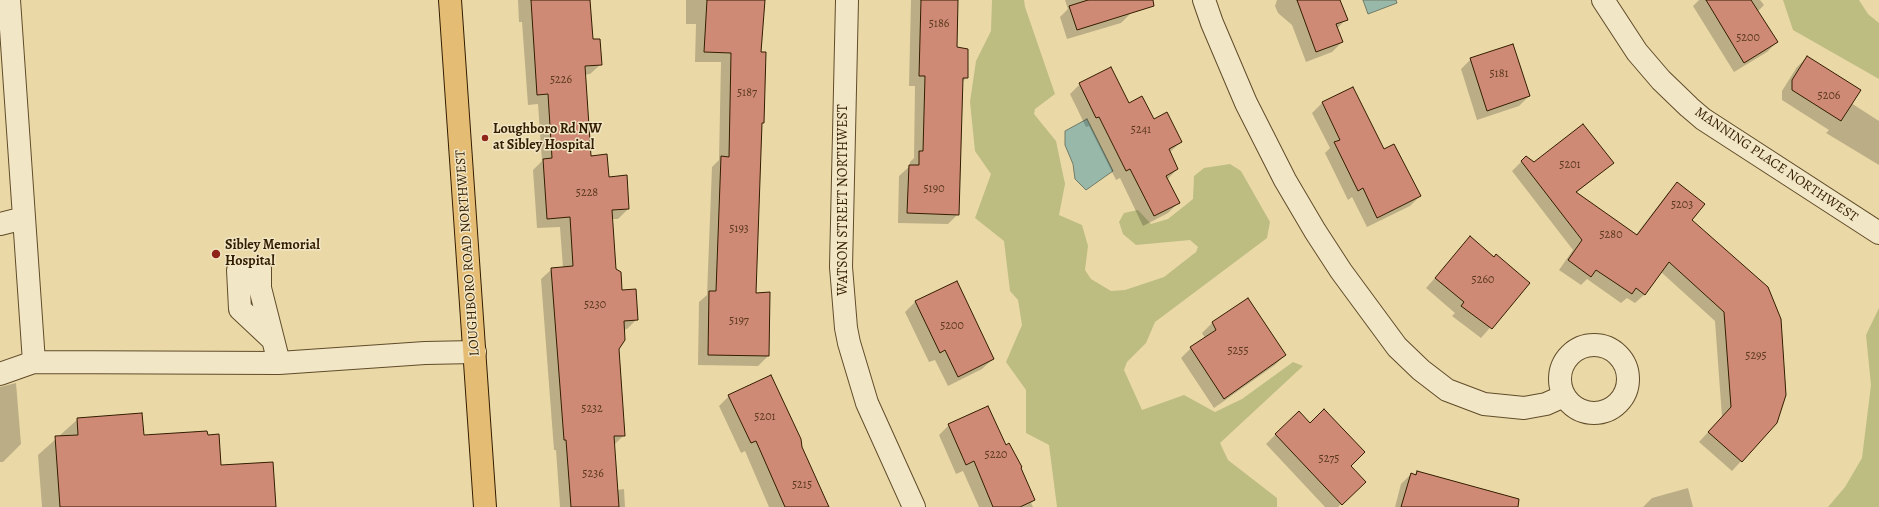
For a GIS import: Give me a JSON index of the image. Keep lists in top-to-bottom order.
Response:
{
  "streets": {
    "main road": ["LOUGHBORO ROAD NORTHWEST"],
    "street": ["MANNING PLACE NORTHWEST", "WATSON STREET NORTHWEST"]
  },
  "places": ["Loughboro Rd NW at Sibley Hospital", "Sibley Memorial Hospital"],
  "house_numbers": [
    "5186",
    "5200",
    "5181",
    "5226",
    "5187",
    "5206",
    "5241",
    "5201",
    "5190",
    "5228",
    "5203",
    "5193",
    "5280",
    "5260",
    "5230",
    "5197",
    "5200",
    "5255",
    "5295",
    "5232",
    "5201",
    "5220",
    "5275",
    "5236",
    "5215"
  ]
}
